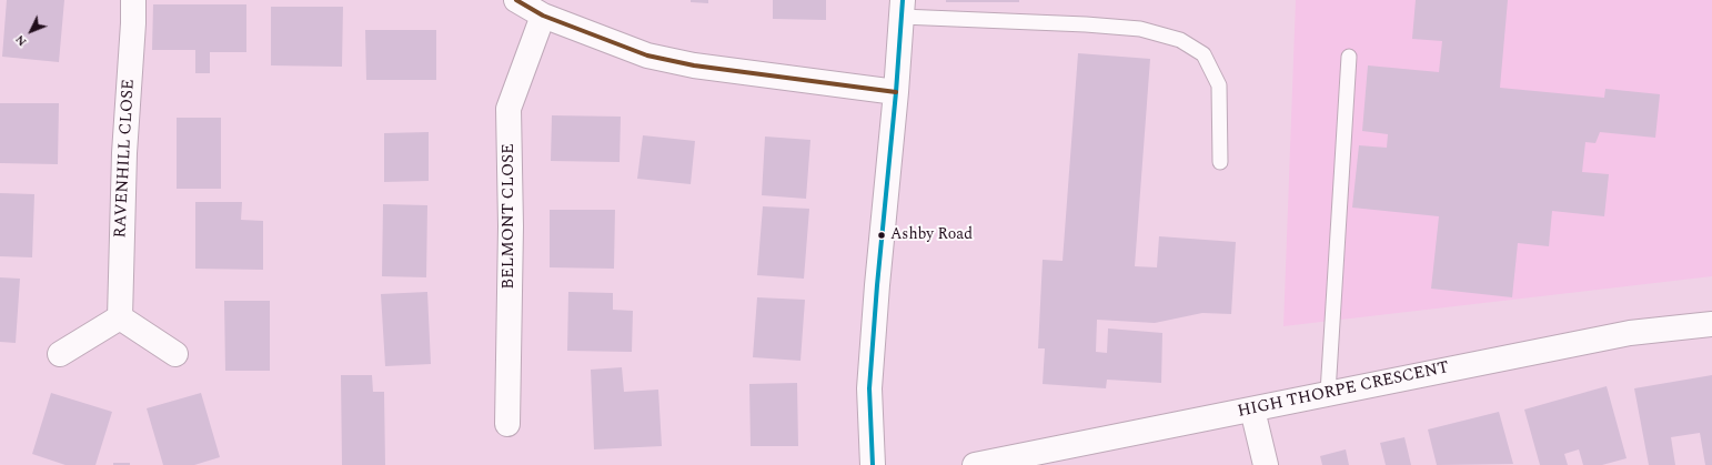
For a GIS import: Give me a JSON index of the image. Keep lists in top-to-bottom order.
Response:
{
  "streets": {
    "street": ["RAVENHILL CLOSE", "BELMONT CLOSE", "HIGH THORPE CRESCENT"]
  },
  "places": ["Ashby Road"],
  "north": "bottom left"
}
